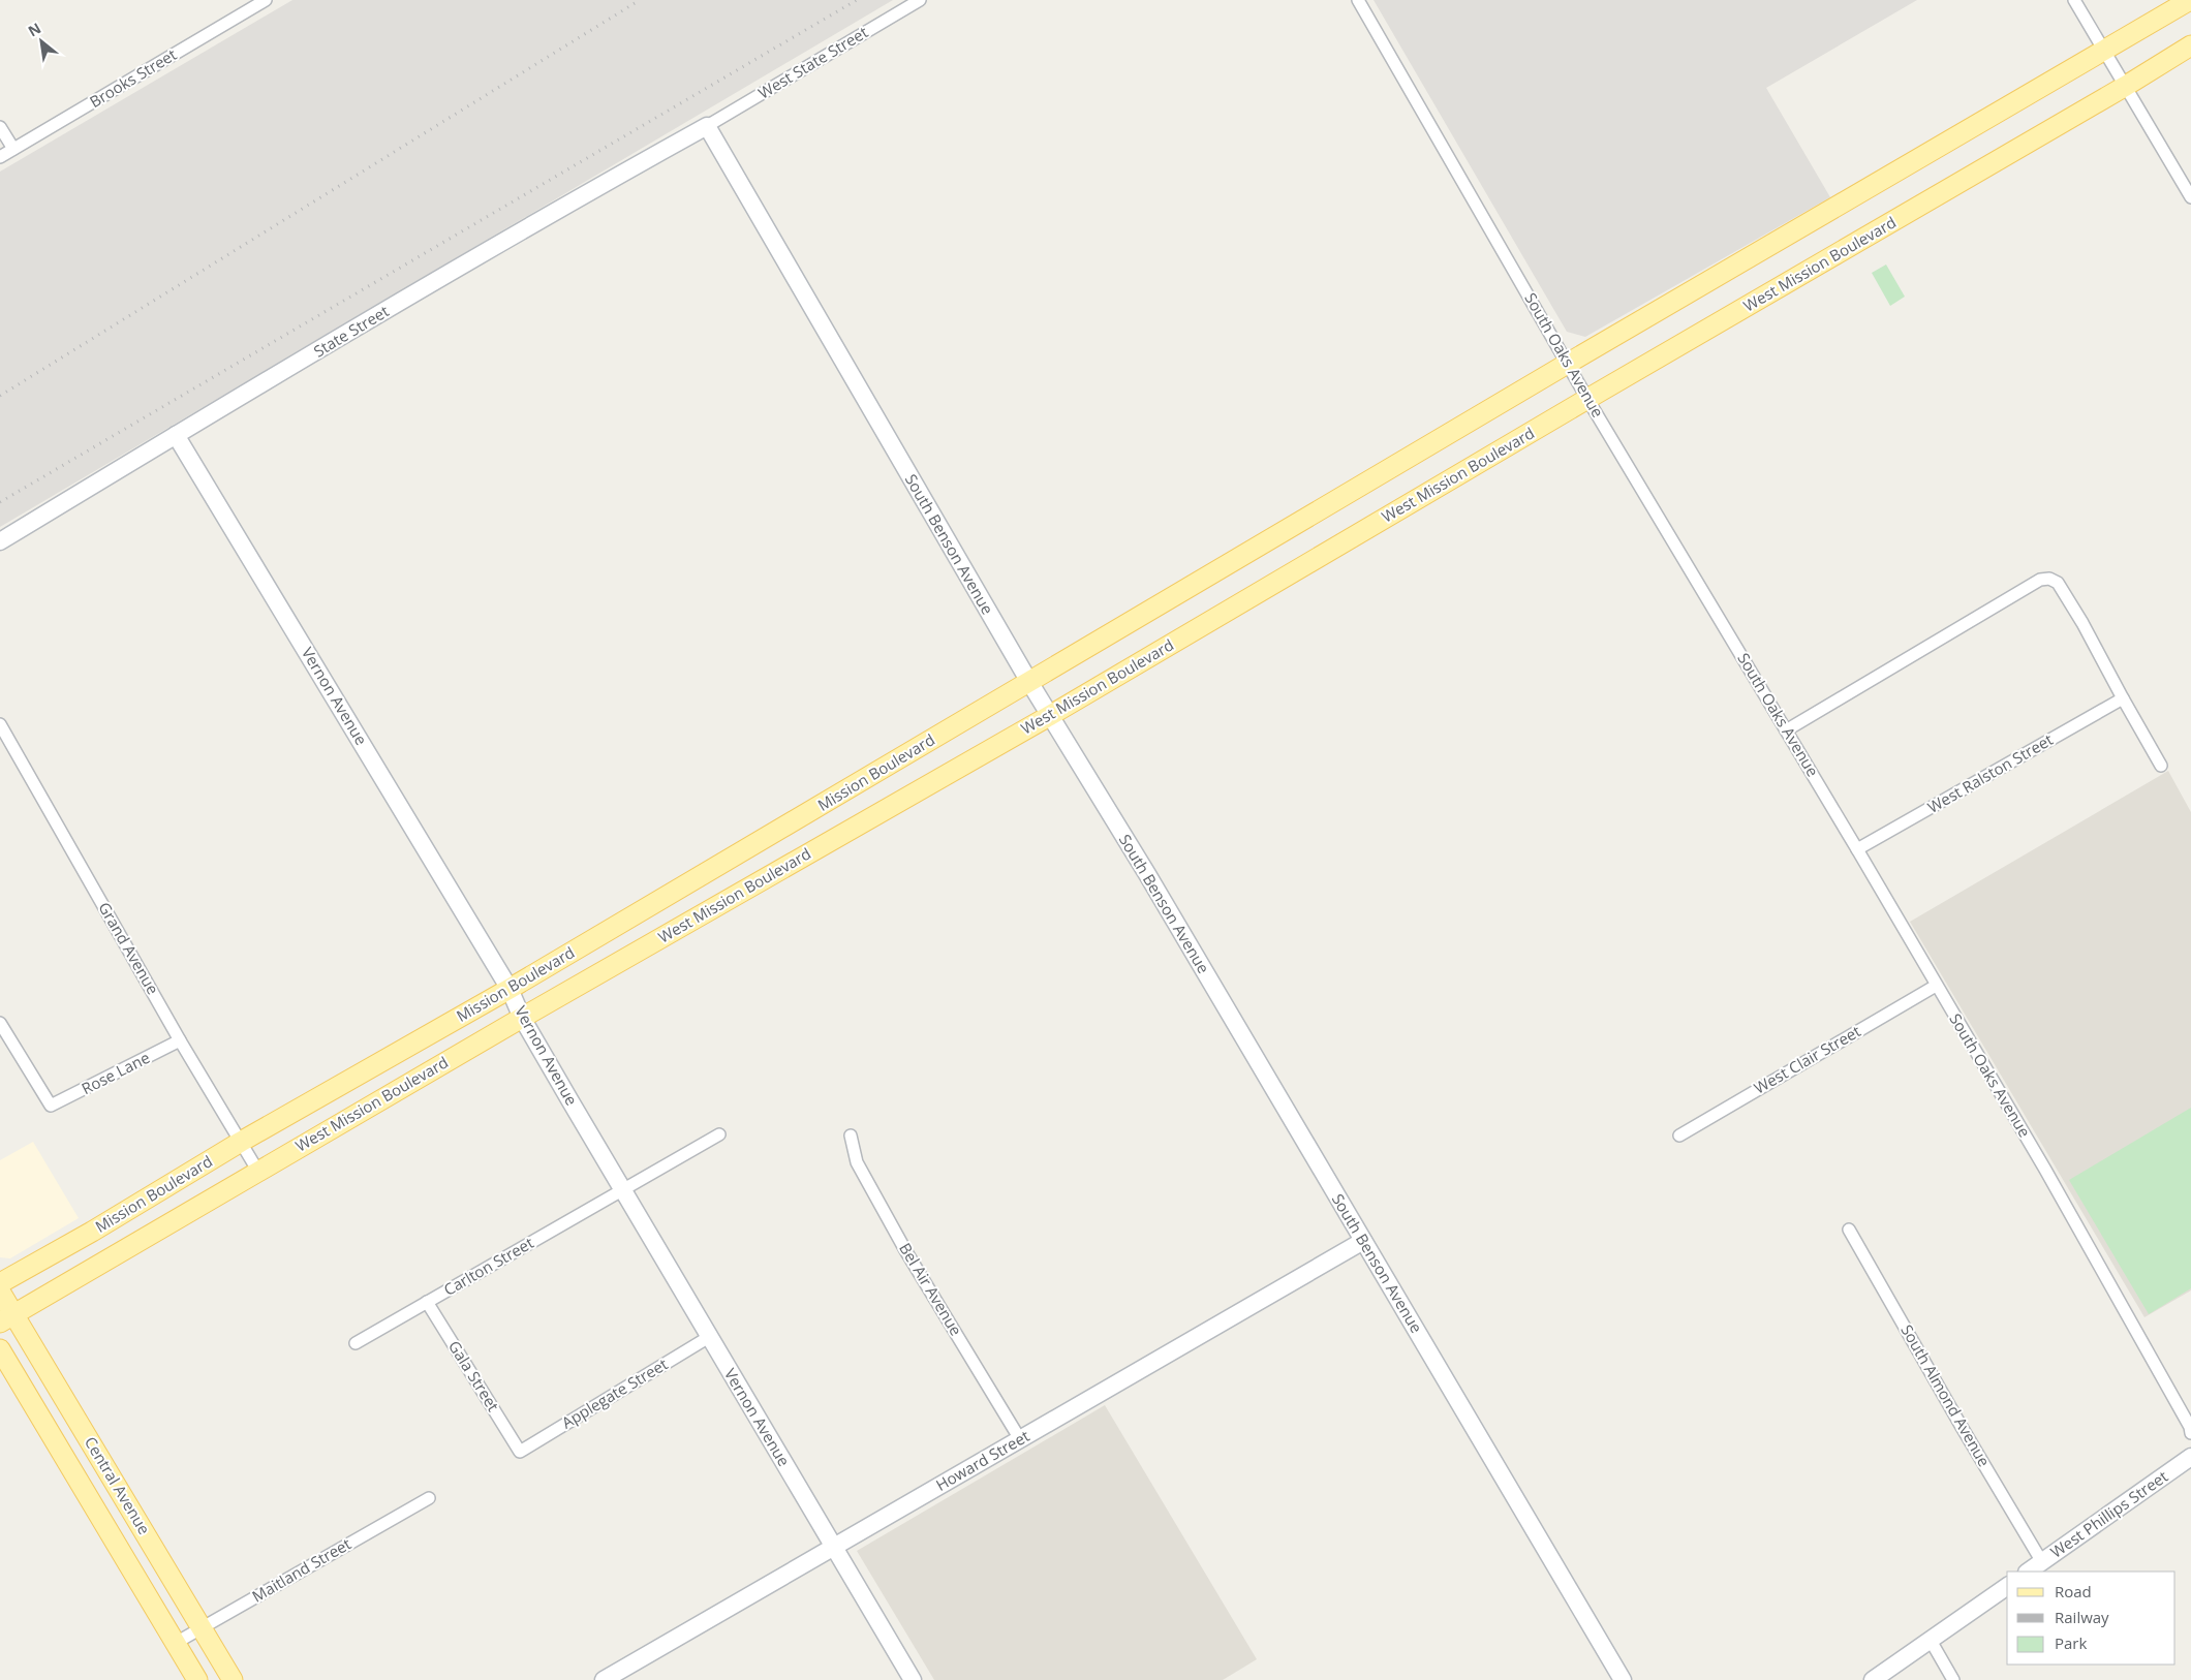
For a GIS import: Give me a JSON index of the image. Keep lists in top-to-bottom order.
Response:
{
  "streets": {
    "main road": ["West Mission Boulevard", "Mission Boulevard", "Central Avenue"],
    "street": [
      "West State Street",
      "Brooks Street",
      "State Street",
      "South Oaks Avenue",
      "South Benson Avenue",
      "Vernon Avenue",
      "West Ralston Street",
      "Grand Avenue",
      "West Clair Street",
      "Rose Lane",
      "Carlton Street",
      "Bel Air Avenue",
      "Gala Street",
      "Applegate Street",
      "South Almond Avenue",
      "Howard Street",
      "West Phillips Street",
      "Maitland Street"
    ]
  },
  "crossings": [
    ["West State Street", "State Street"],
    ["West State Street", "South Benson Avenue"],
    ["West Mission Boulevard", "South Oaks Avenue"],
    ["West Mission Boulevard", "South Benson Avenue"],
    ["West Mission Boulevard", "Vernon Avenue"],
    ["West Mission Boulevard", "Grand Avenue"],
    ["West Mission Boulevard", "Central Avenue"],
    ["State Street", "South Benson Avenue"],
    ["State Street", "Vernon Avenue"],
    ["South Oaks Avenue", "West Ralston Street"],
    ["South Oaks Avenue", "West Clair Street"],
    ["South Benson Avenue", "Mission Boulevard"],
    ["South Benson Avenue", "Howard Street"],
    ["Vernon Avenue", "Mission Boulevard"],
    ["Vernon Avenue", "Carlton Street"],
    ["Vernon Avenue", "Applegate Street"],
    ["Vernon Avenue", "Howard Street"],
    ["Mission Boulevard", "Grand Avenue"],
    ["Grand Avenue", "Rose Lane"],
    ["Carlton Street", "Gala Street"],
    ["Bel Air Avenue", "Howard Street"],
    ["Gala Street", "Applegate Street"],
    ["South Almond Avenue", "West Phillips Street"],
    ["Central Avenue", "Maitland Street"]
  ],
  "legend": ["Road", "Railway", "Park"],
  "north": "top left"
}
